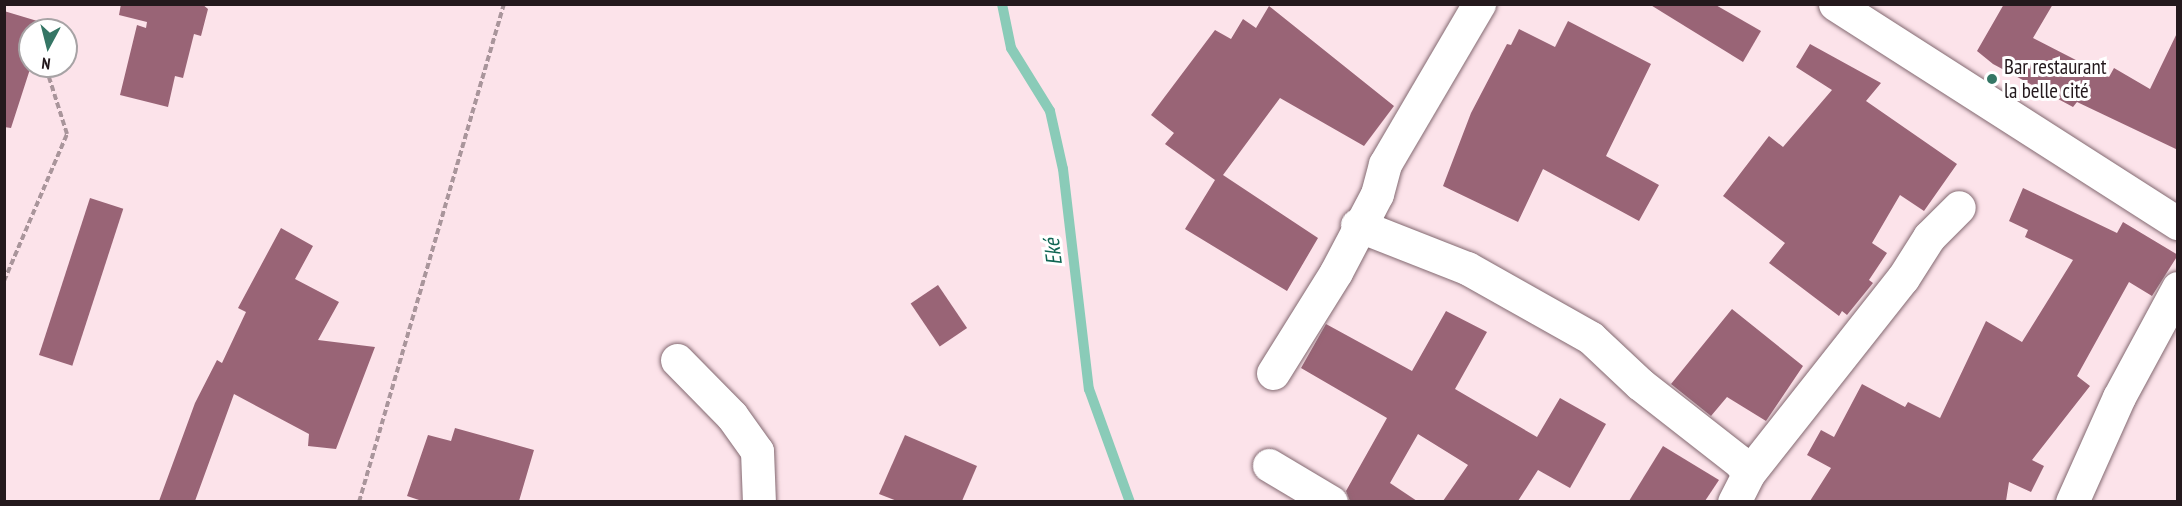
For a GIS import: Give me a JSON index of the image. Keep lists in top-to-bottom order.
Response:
{
  "water": ["Eké"],
  "places": ["Bar restaurant la belle cité"],
  "north": "bottom"
}
